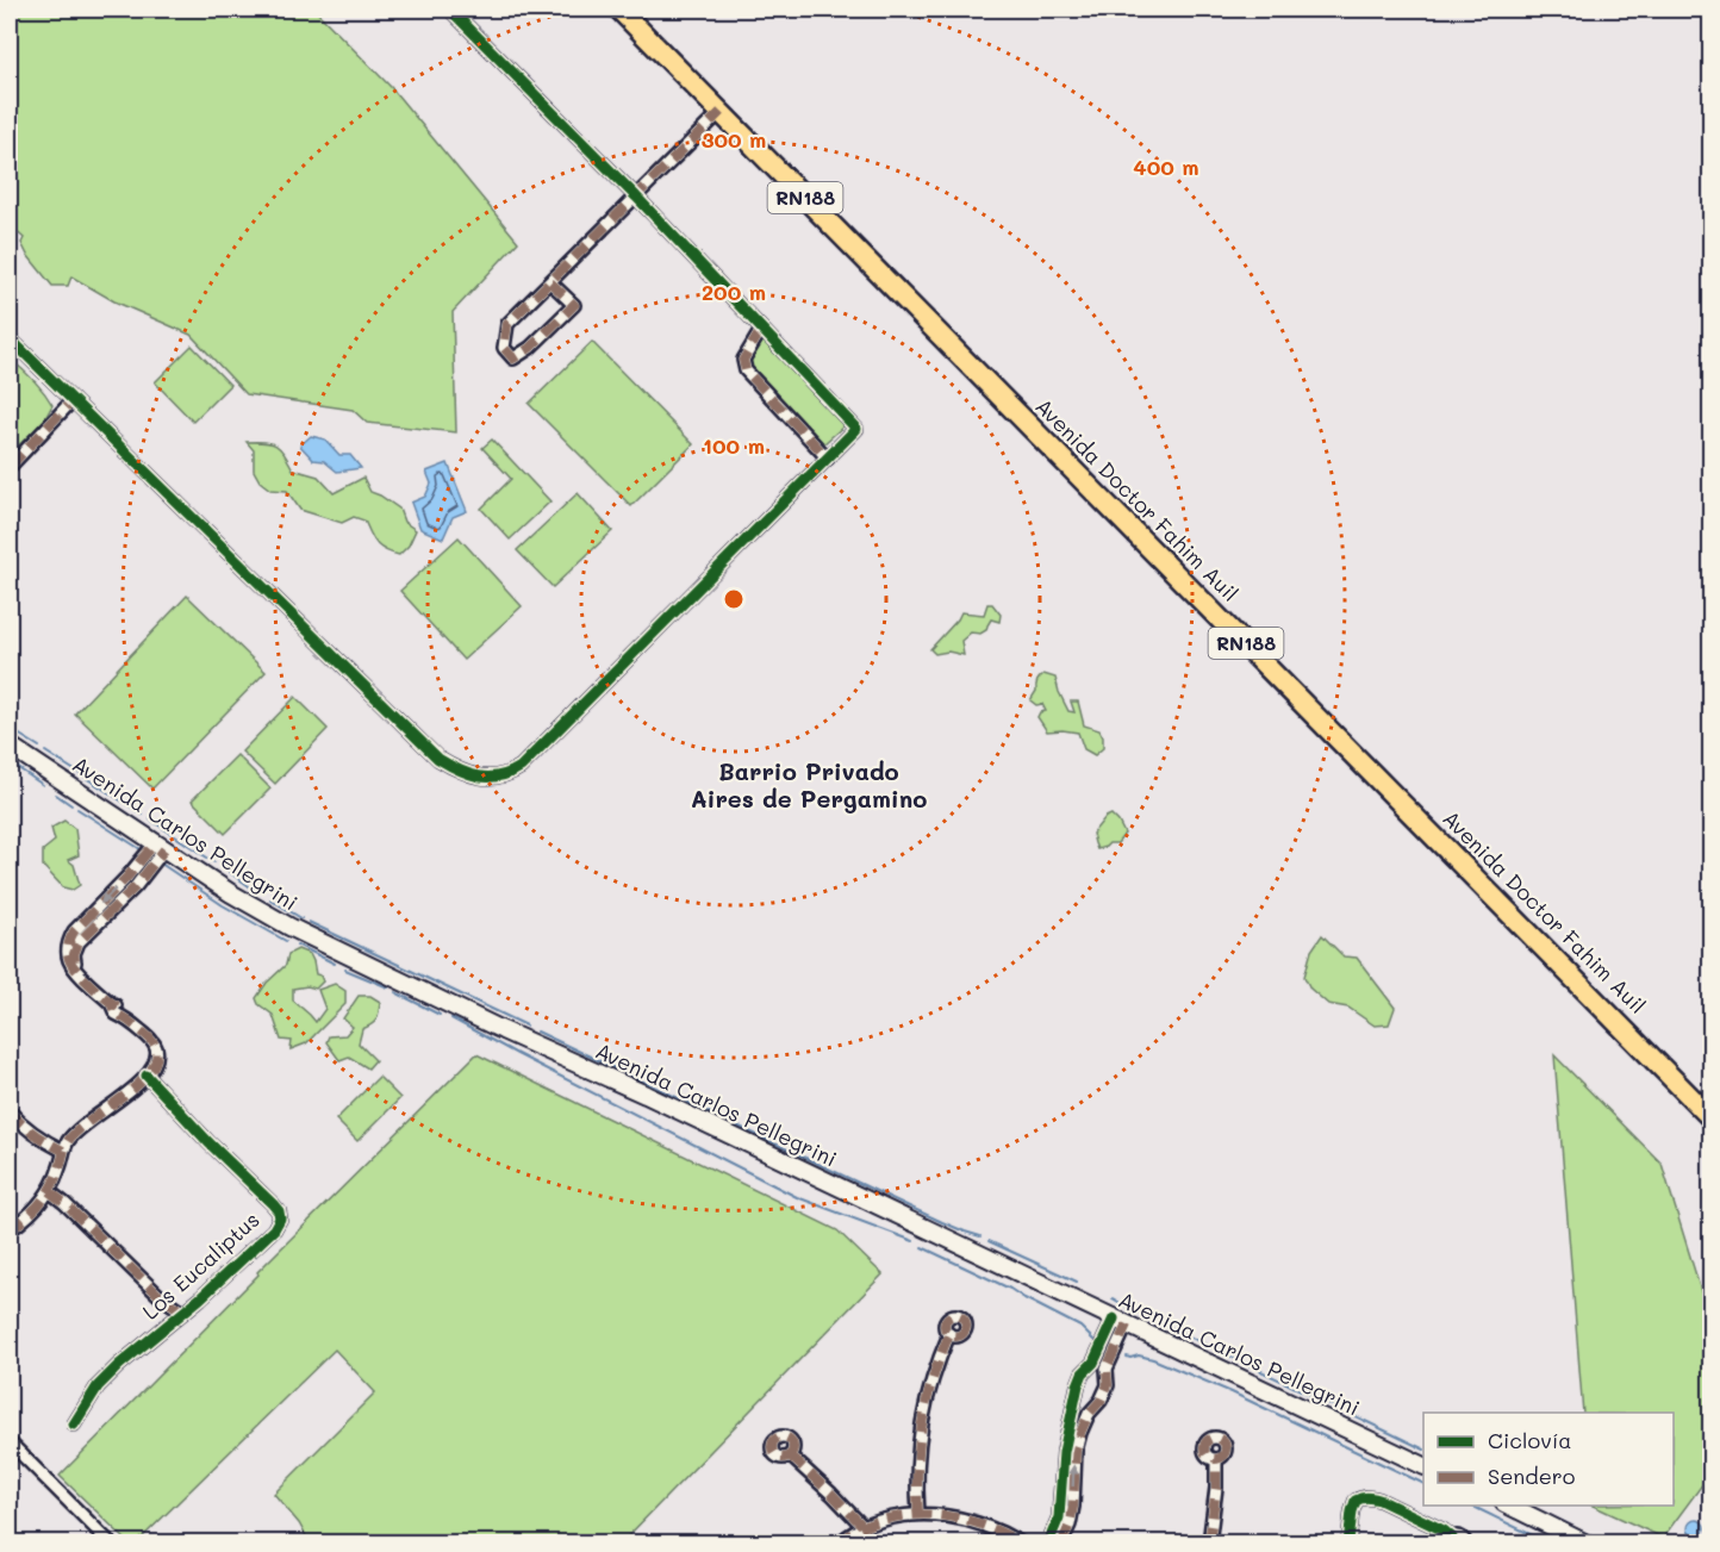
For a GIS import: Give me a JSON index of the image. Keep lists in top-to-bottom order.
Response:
{
  "streets": {
    "highway": ["RN188", "Avenida Doctor Fahim Auil"],
    "main road": ["Avenida Carlos Pellegrini"],
    "street": ["Los Eucaliptus"]
  },
  "districts": ["Barrio Privado Aires de Pergamino"],
  "legend": ["Ciclovía", "Sendero"],
  "rings": [
    "300 m",
    "400 m",
    "200 m",
    "100 m"
  ]
}
